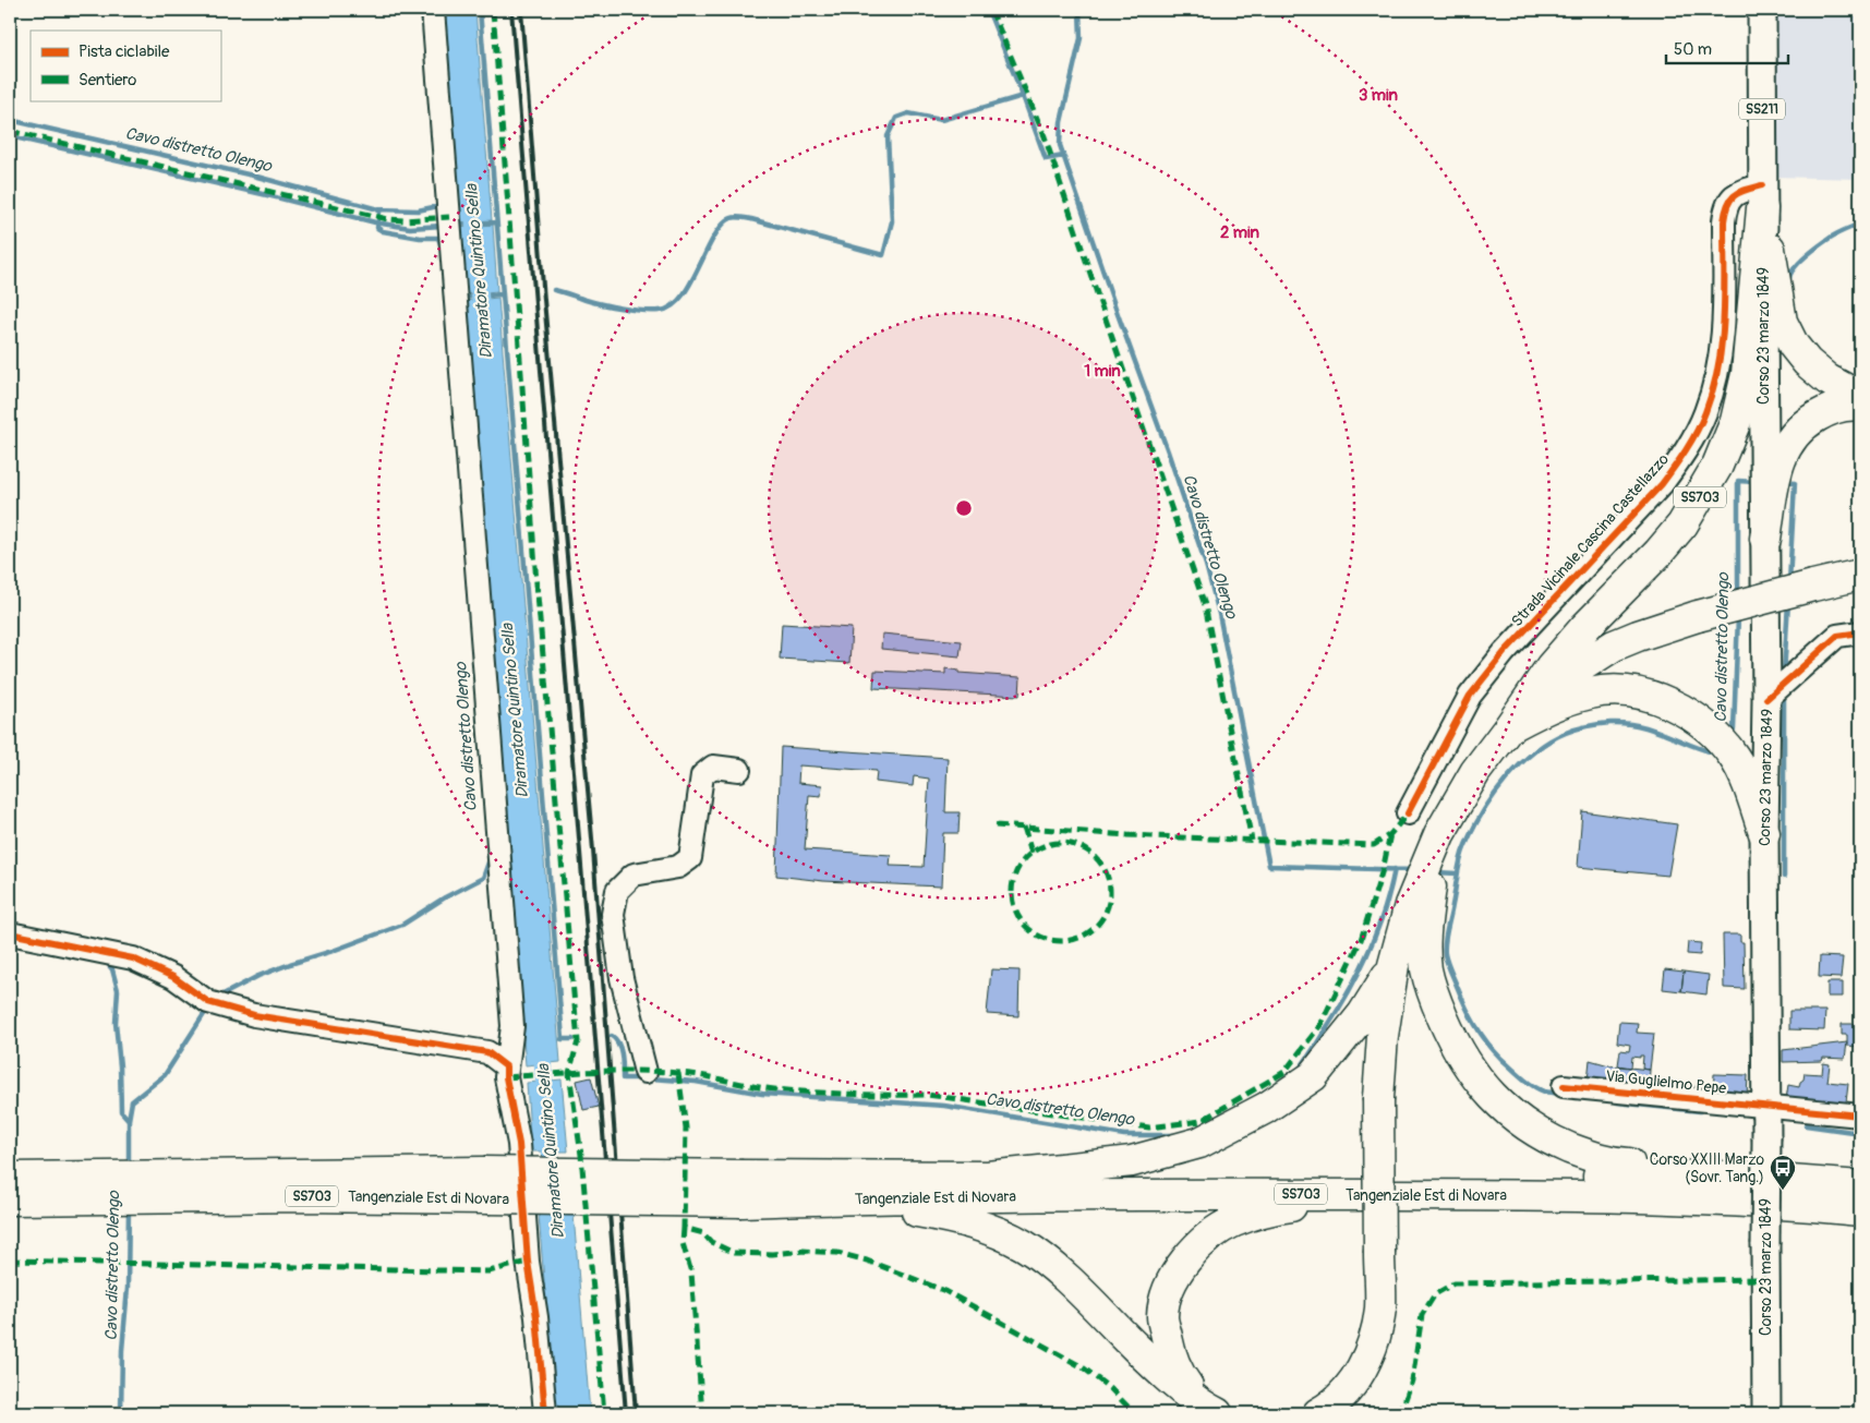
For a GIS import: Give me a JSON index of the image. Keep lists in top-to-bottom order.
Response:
{
  "streets": {
    "highway": ["SS703", "Tangenziale Est di Novara"],
    "main road": ["SS211", "Corso 23 marzo 1849"],
    "street": ["Strada Vicinale Cascina Castellazzo", "Via Guglielmo Pepe"]
  },
  "crossings": [
    ["Corso 23 marzo 1849", "SS703"],
    ["Corso 23 marzo 1849", "Strada Vicinale Cascina Castellazzo"],
    ["Corso 23 marzo 1849", "Via Guglielmo Pepe"],
    ["SS703", "Strada Vicinale Cascina Castellazzo"],
    ["SS703", "Tangenziale Est di Novara"]
  ],
  "water": ["Cavo distretto Olengo", "Diramatore Quintino Sella"],
  "places": {
    "bus stop": ["Corso XXIII Marzo (Sovr. Tang.)"]
  },
  "legend": ["Pista ciclabile", "Sentiero"],
  "scale_bar": "50 m",
  "rings": ["3 min", "2 min", "1 min"]
}
